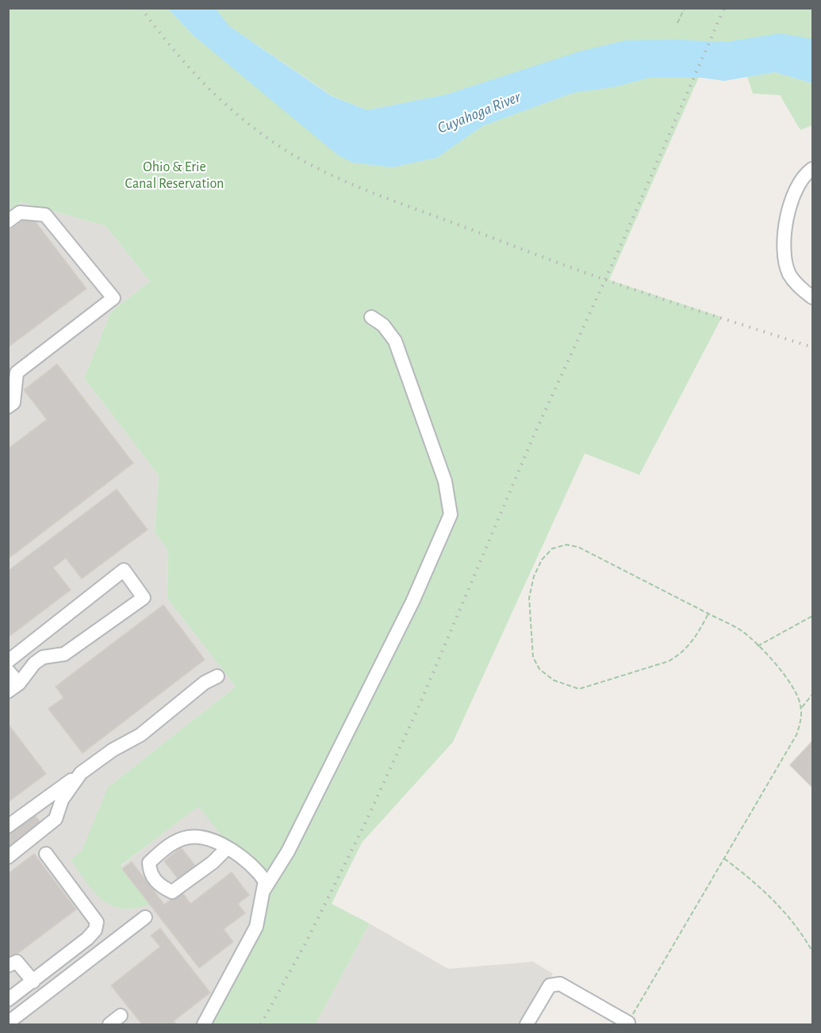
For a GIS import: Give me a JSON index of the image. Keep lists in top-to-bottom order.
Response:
{
  "water": ["Cuyahoga River"],
  "parks": ["Ohio & Erie Canal Reservation"]
}
